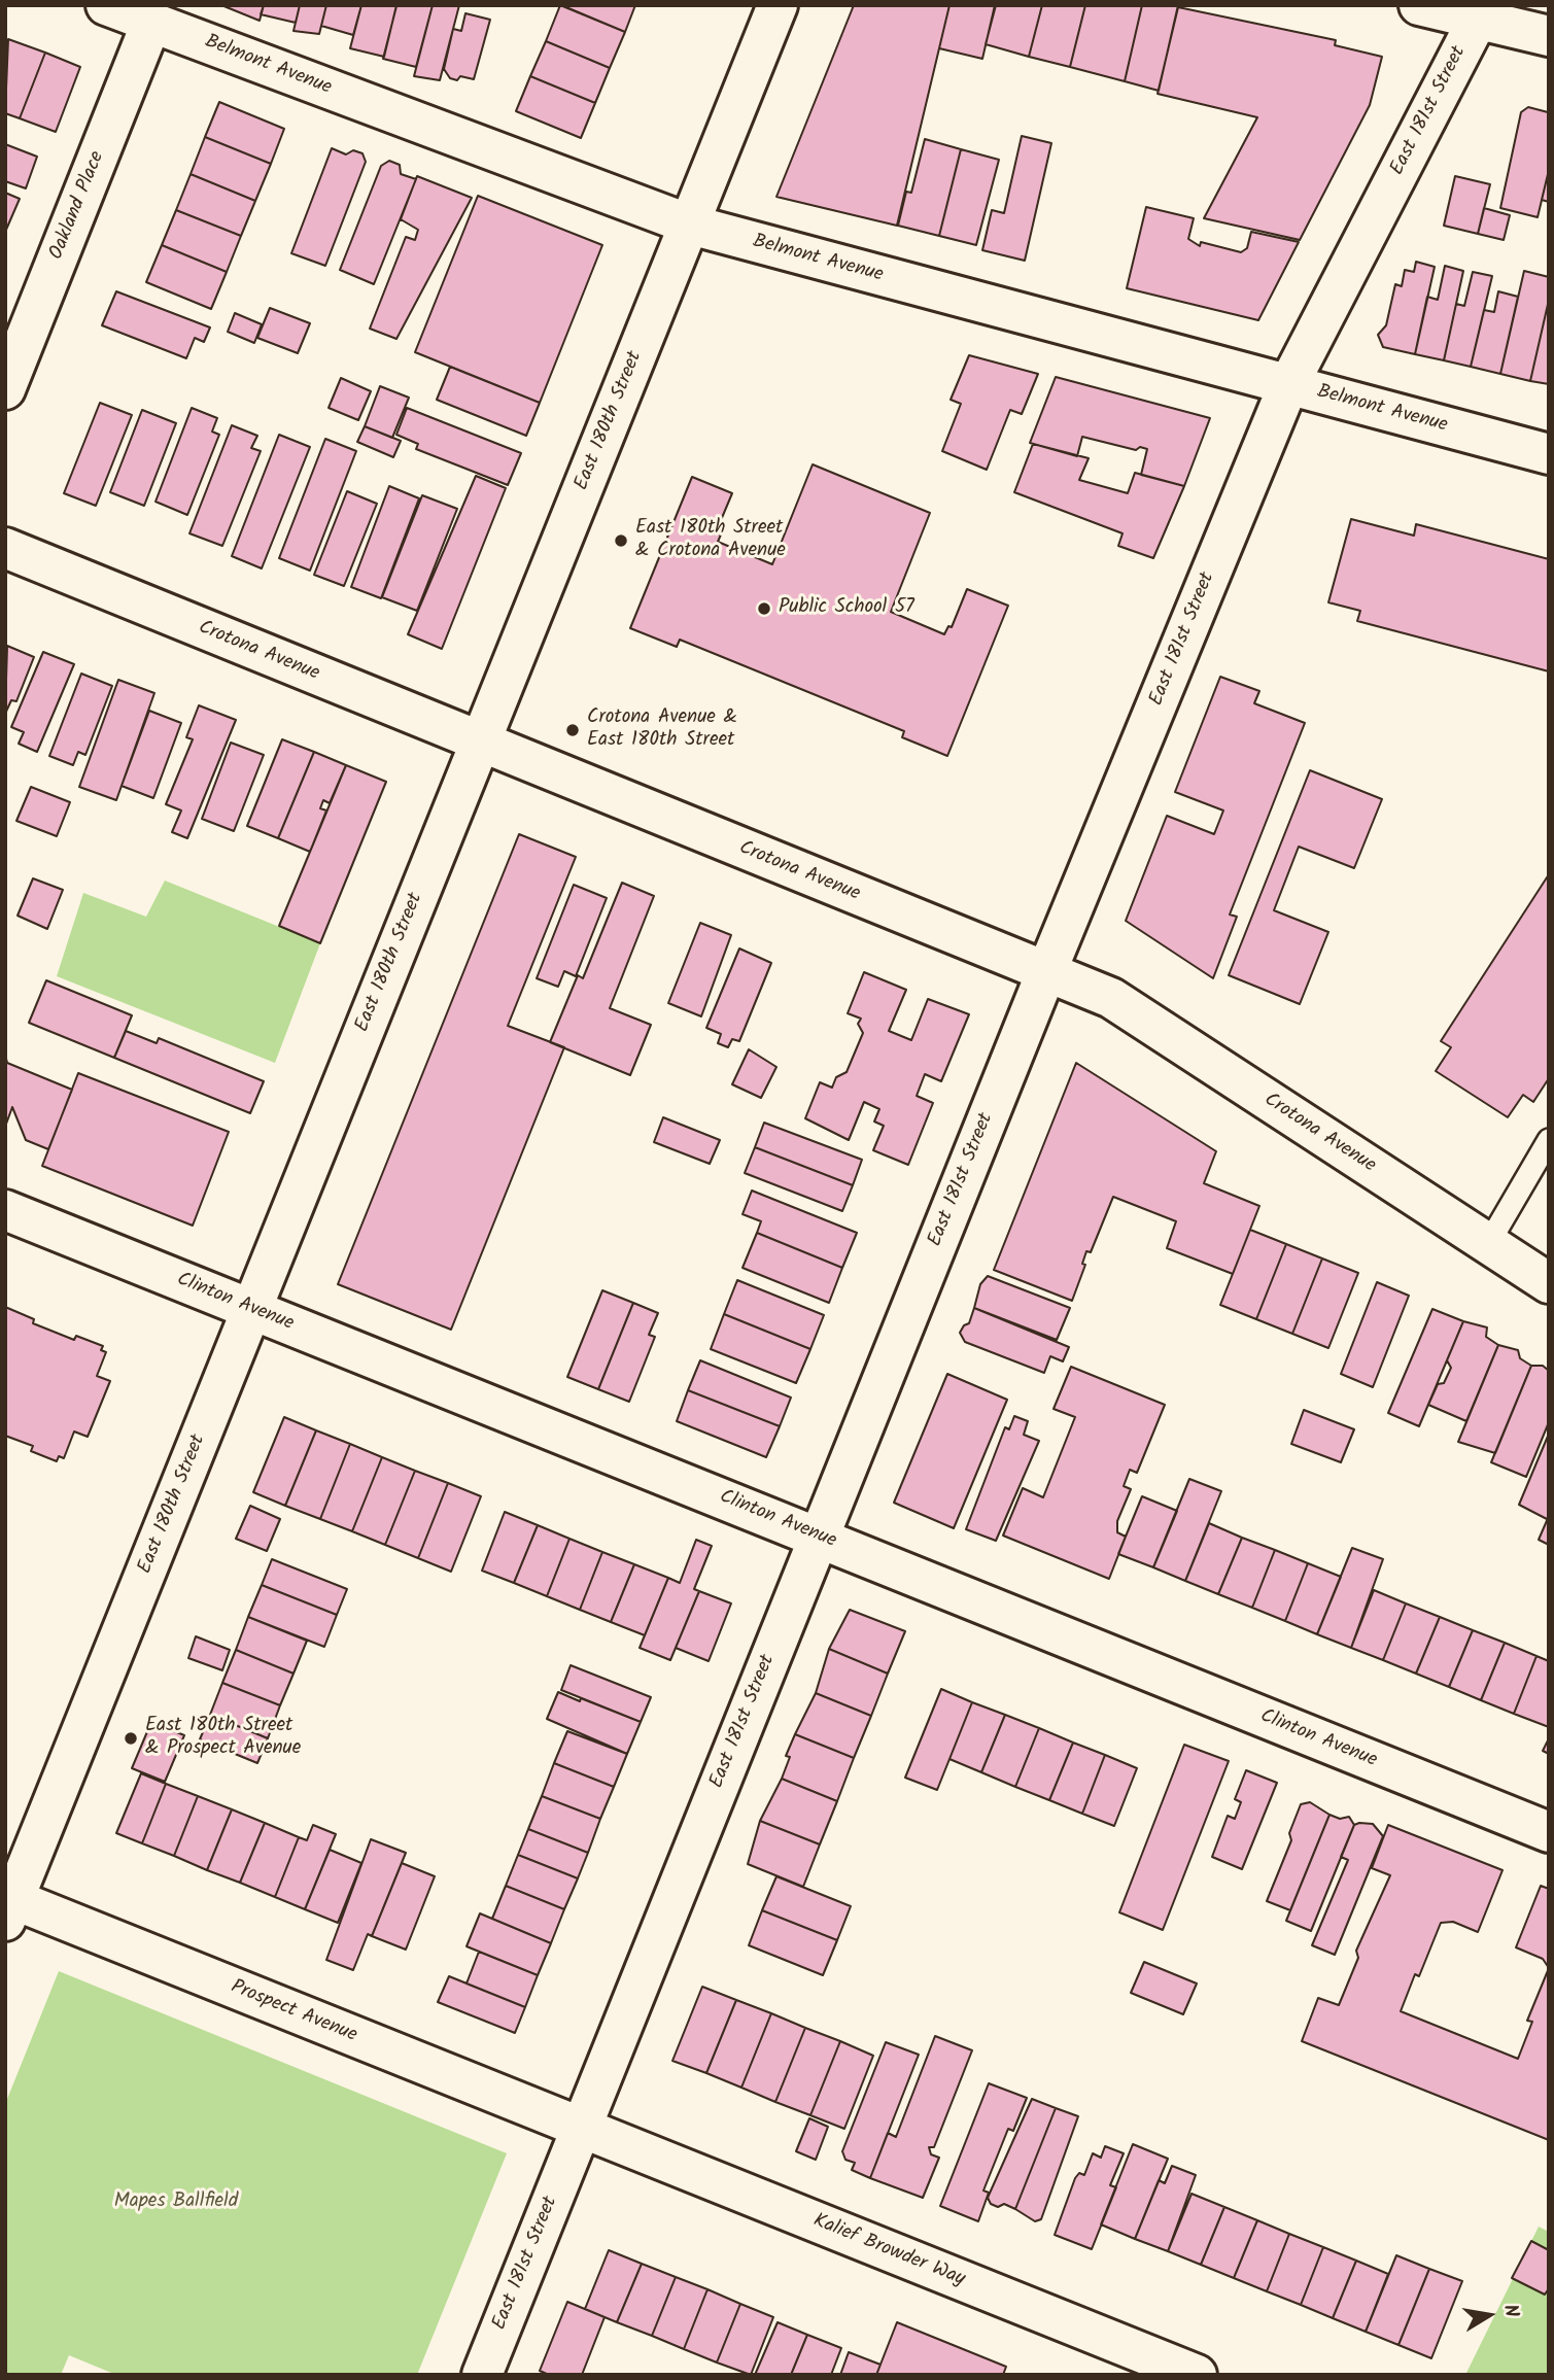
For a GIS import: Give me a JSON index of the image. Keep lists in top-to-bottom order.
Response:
{
  "streets": {
    "street": [
      "Belmont Avenue",
      "East 181st Street",
      "Oakland Place",
      "East 180th Street",
      "Crotona Avenue",
      "Clinton Avenue",
      "Prospect Avenue",
      "Kalief Browder Way"
    ]
  },
  "crossings": [
    ["Belmont Avenue", "East 181st Street"],
    ["Belmont Avenue", "Oakland Place"],
    ["Belmont Avenue", "East 180th Street"],
    ["East 181st Street", "Crotona Avenue"],
    ["East 181st Street", "Clinton Avenue"],
    ["East 181st Street", "Prospect Avenue"],
    ["East 181st Street", "Kalief Browder Way"],
    ["East 180th Street", "Crotona Avenue"],
    ["East 180th Street", "Clinton Avenue"],
    ["East 180th Street", "Prospect Avenue"],
    ["Prospect Avenue", "Kalief Browder Way"]
  ],
  "parks": ["Mapes Ballfield"],
  "places": [
    "East 180th Street & Crotona Avenue",
    "Public School 57",
    "Crotona Avenue & East 180th Street",
    "East 180th Street & Prospect Avenue"
  ],
  "north": "right"
}
